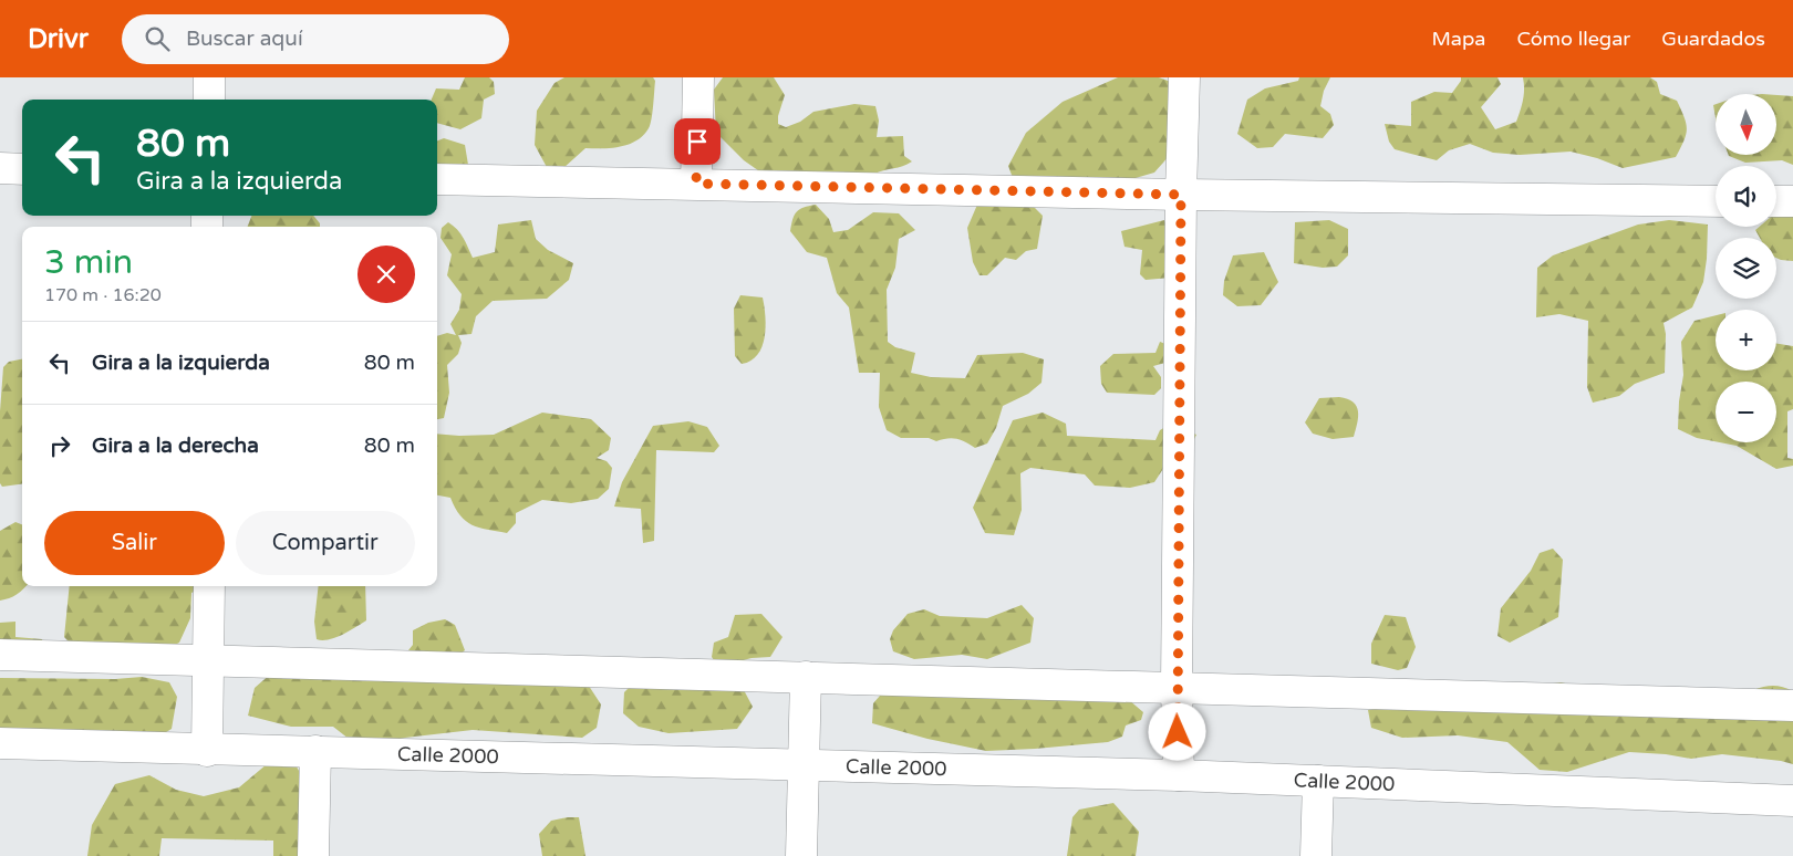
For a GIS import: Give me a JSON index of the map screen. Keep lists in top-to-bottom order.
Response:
{
  "streets": {
    "street": ["Calle 2000"]
  },
  "north": "bottom",
  "page": {
    "header": "Drivr",
    "search": "Buscar aquí",
    "nav": ["Mapa", "Cómo llegar", "Guardados"],
    "map_buttons": ["+", "−"],
    "turn": ["80 m", "Gira a la izquierda"],
    "heading": ["3 min", "170 m · 16:20"],
    "list": [
      {
        "name": "Gira a la izquierda",
        "value": "80 m"
      },
      {
        "name": "Gira a la derecha",
        "value": "80 m"
      }
    ],
    "buttons": ["Salir", "Compartir"]
  }
}
